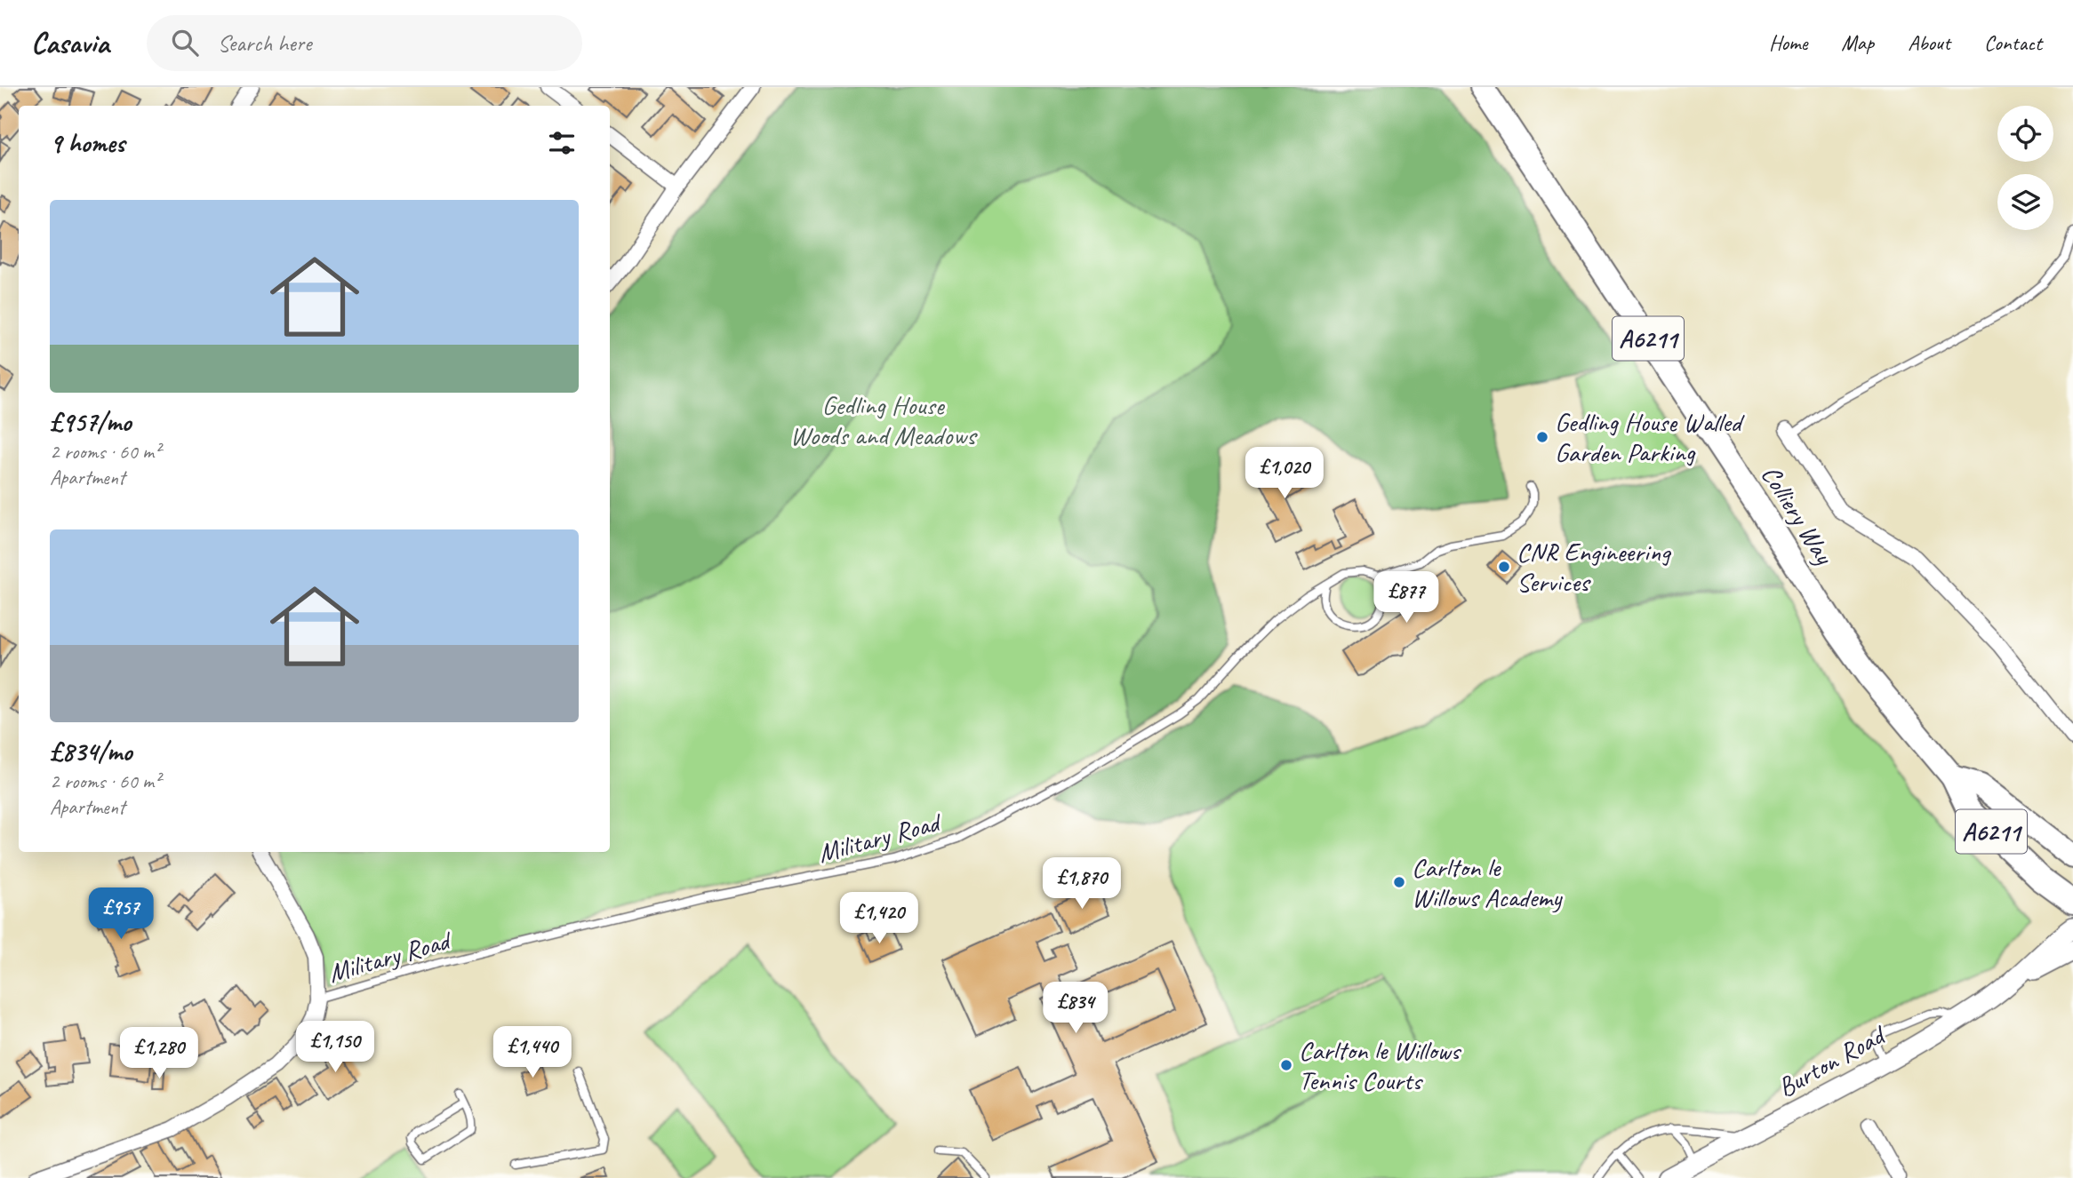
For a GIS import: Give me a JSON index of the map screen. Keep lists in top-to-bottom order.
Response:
{
  "streets": {
    "main road": ["A6211", "Colliery Way"],
    "street": ["Burton Road"],
    "lane": ["Military Road"]
  },
  "crossings": [
    ["A6211", "Colliery Way"]
  ],
  "parks": ["Gedling House Woods and Meadows"],
  "places": [
    "Gedling House Walled Garden Parking",
    "CNR Engineering Services",
    "Carlton le Willows Academy",
    "Carlton le Willows Tennis Courts"
  ],
  "page": {
    "header": "Casavia",
    "search": "Search here",
    "nav": [
      "Home",
      "Map",
      "About",
      "Contact"
    ],
    "heading": "9 homes",
    "list": [
      {
        "name": "£957/mo",
        "note": "2 rooms · 60 m² · Apartment"
      },
      {
        "name": "£834/mo",
        "note": "2 rooms · 60 m² · Apartment"
      }
    ],
    "price": [
      "£1,020",
      "£877",
      "£1,870",
      "£957",
      "£1,420",
      "£834",
      "£1,150",
      "£1,440",
      "£1,280"
    ]
  }
}
